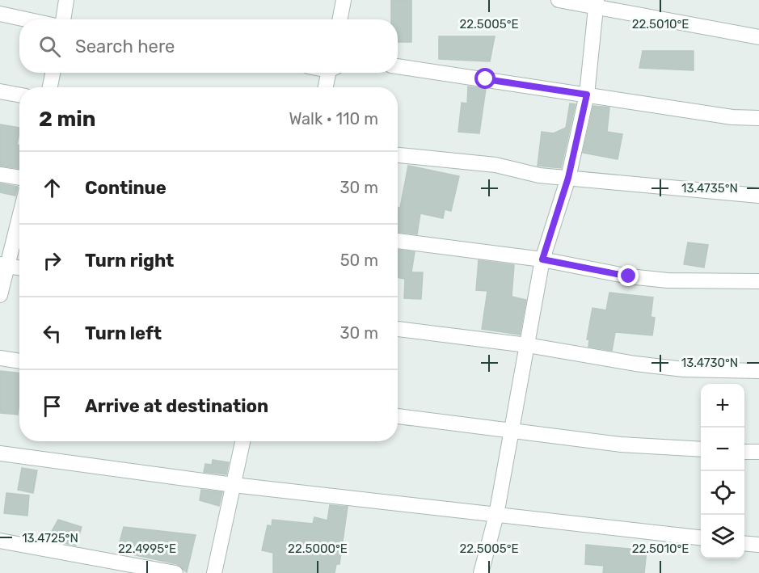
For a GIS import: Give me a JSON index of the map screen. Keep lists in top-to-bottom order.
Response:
{
  "page": {
    "search": "Search here",
    "heading": ["2 min", "Walk · 110 m"],
    "list": [
      ["Continue", "30 m"],
      ["Turn right", "50 m"],
      ["Turn left", "30 m"],
      "Arrive at destination"
    ],
    "map_buttons": ["+", "−"]
  },
  "coordinates": [
    "22.5005°E",
    "22.5010°E",
    "13.4735°N",
    "13.4730°N",
    "13.4725°N",
    "22.4995°E",
    "22.5000°E"
  ]
}
